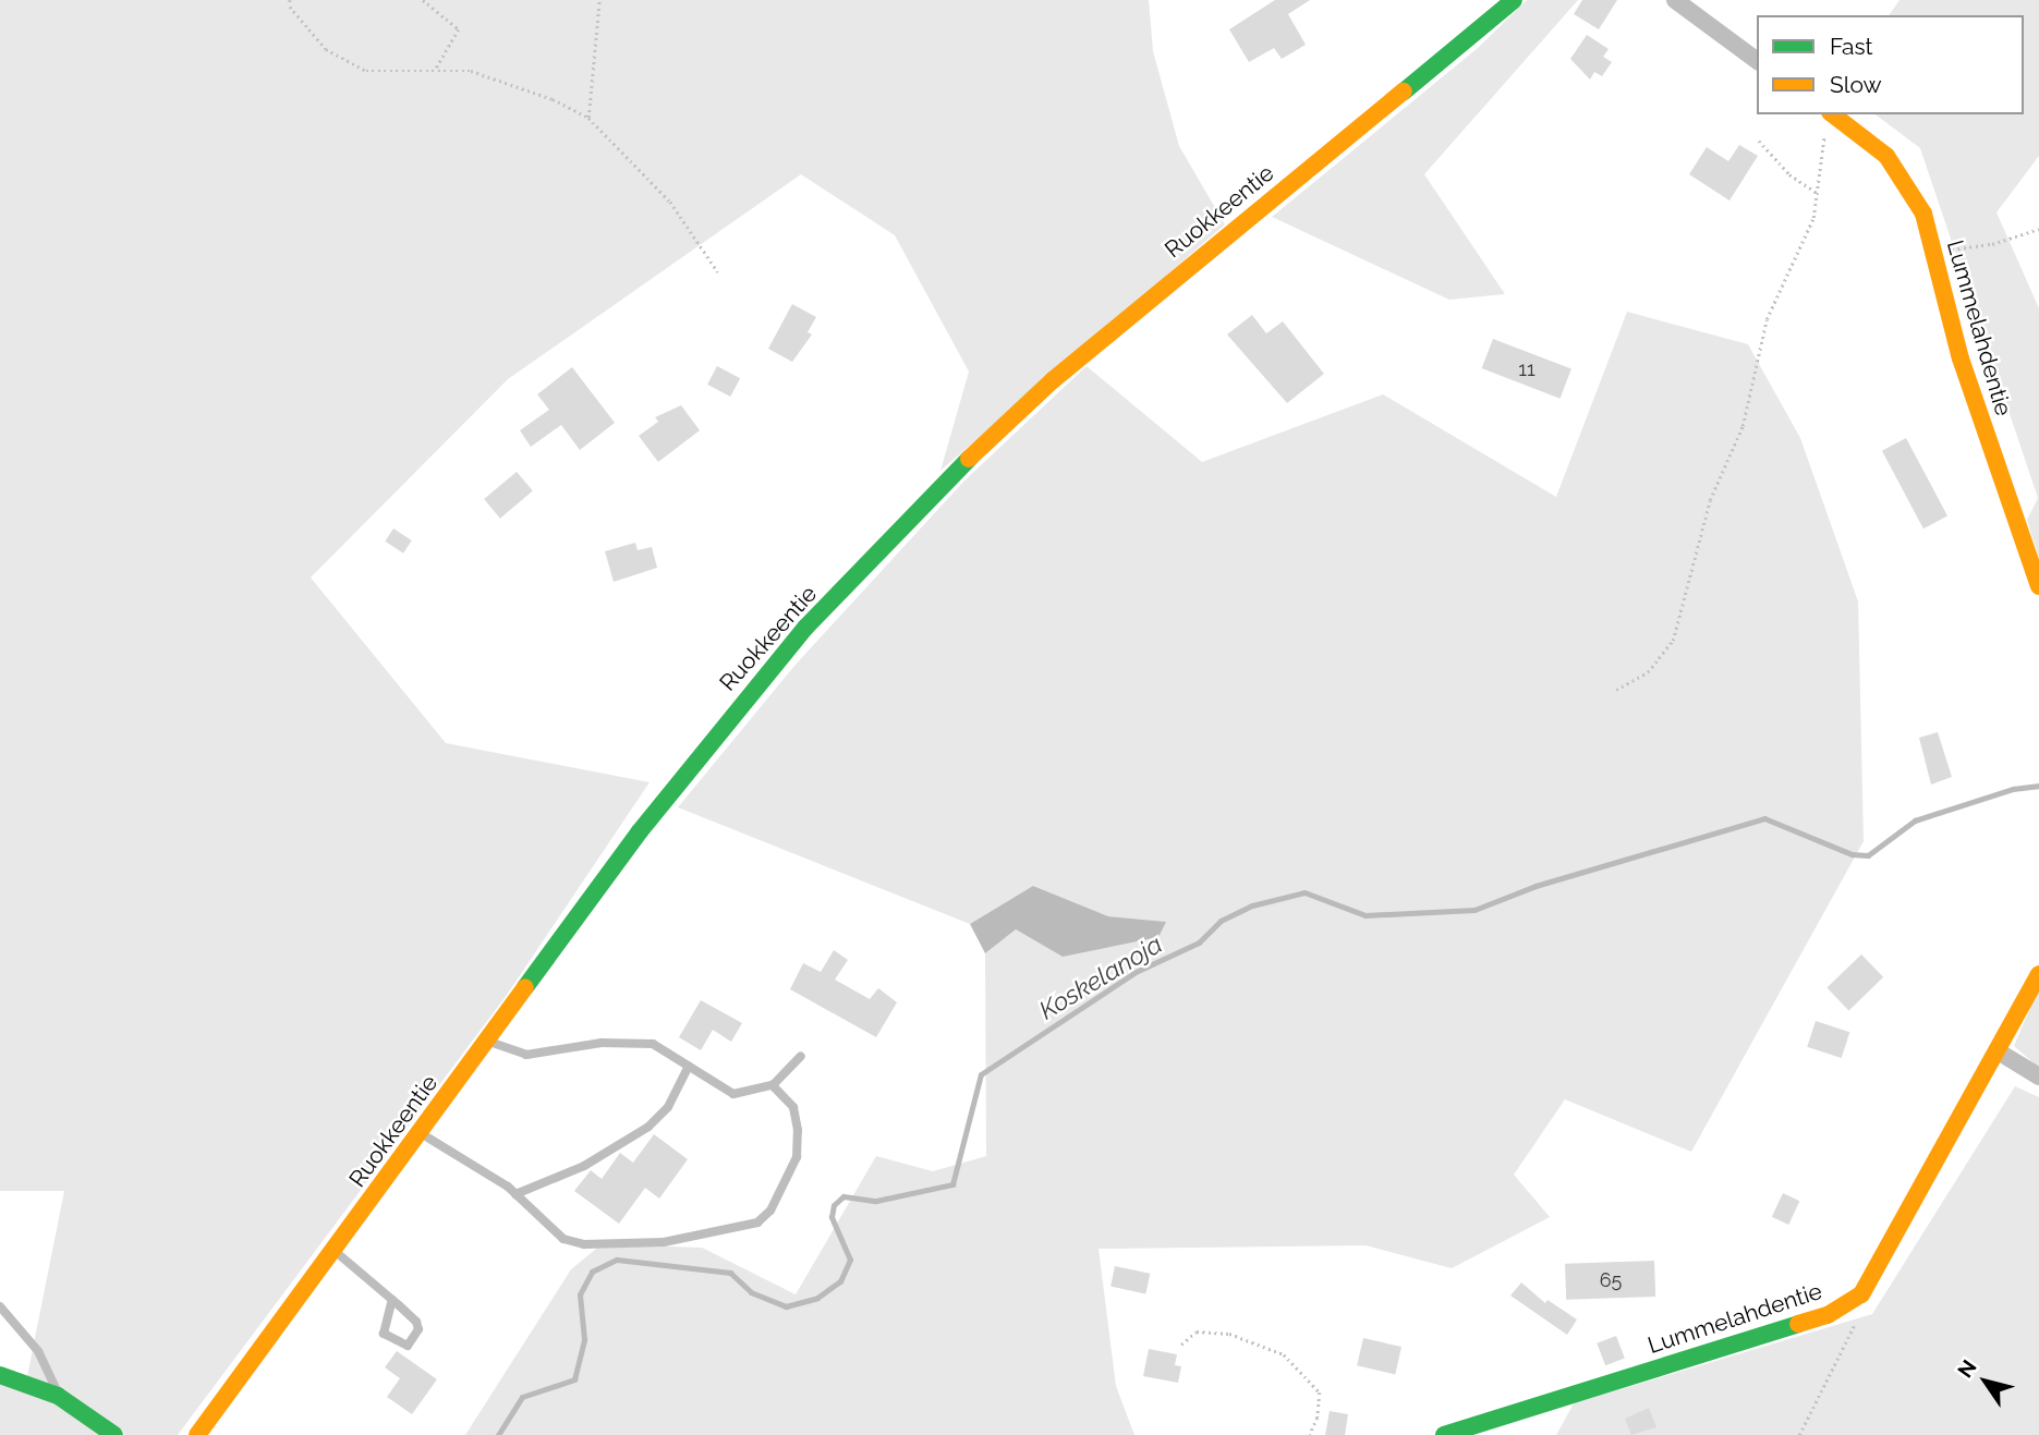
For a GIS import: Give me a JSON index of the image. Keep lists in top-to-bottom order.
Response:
{
  "streets": {
    "street": ["Ruokkeentie", "Lummelahdentie"]
  },
  "water": ["Koskelanoja"],
  "house_numbers": ["11", "65"],
  "legend": ["Fast", "Slow"],
  "north": "top left"
}
